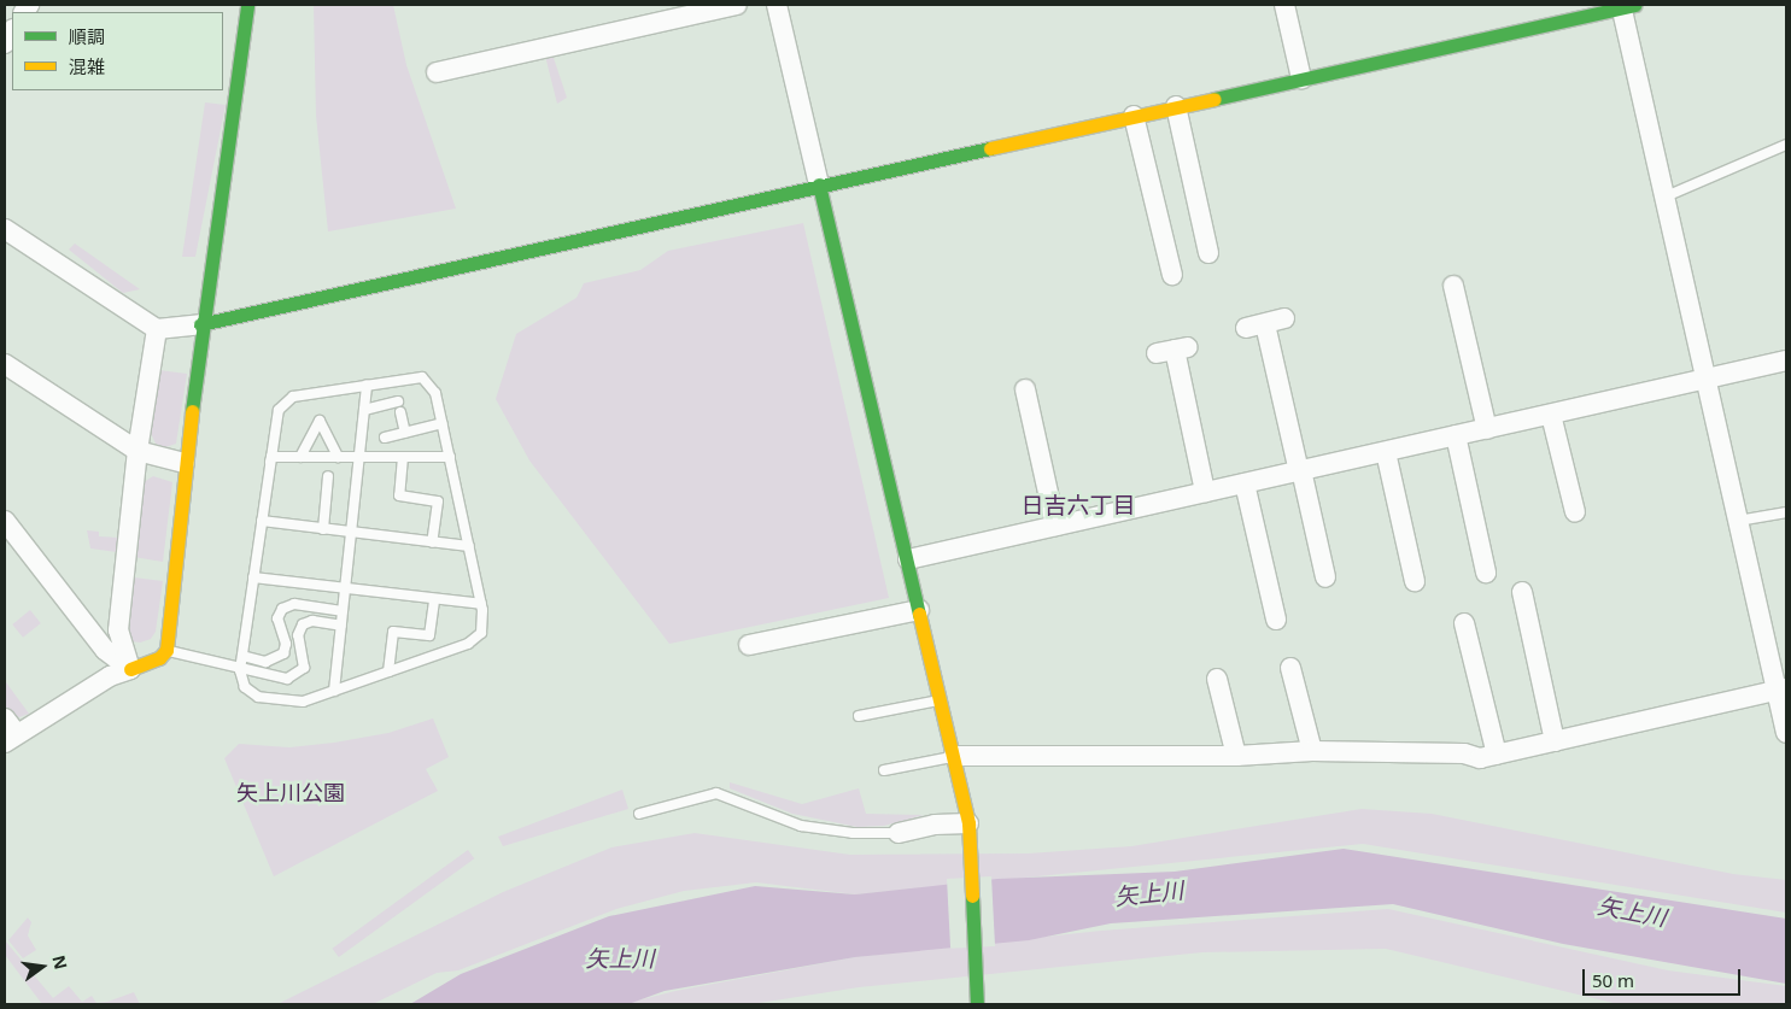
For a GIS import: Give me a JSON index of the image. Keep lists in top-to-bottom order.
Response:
{
  "districts": ["日吉六丁目"],
  "water": ["矢上川"],
  "parks": ["矢上川公園"],
  "legend": ["順調", "混雑"],
  "scale_bar": "50 m",
  "north": "right"
}
